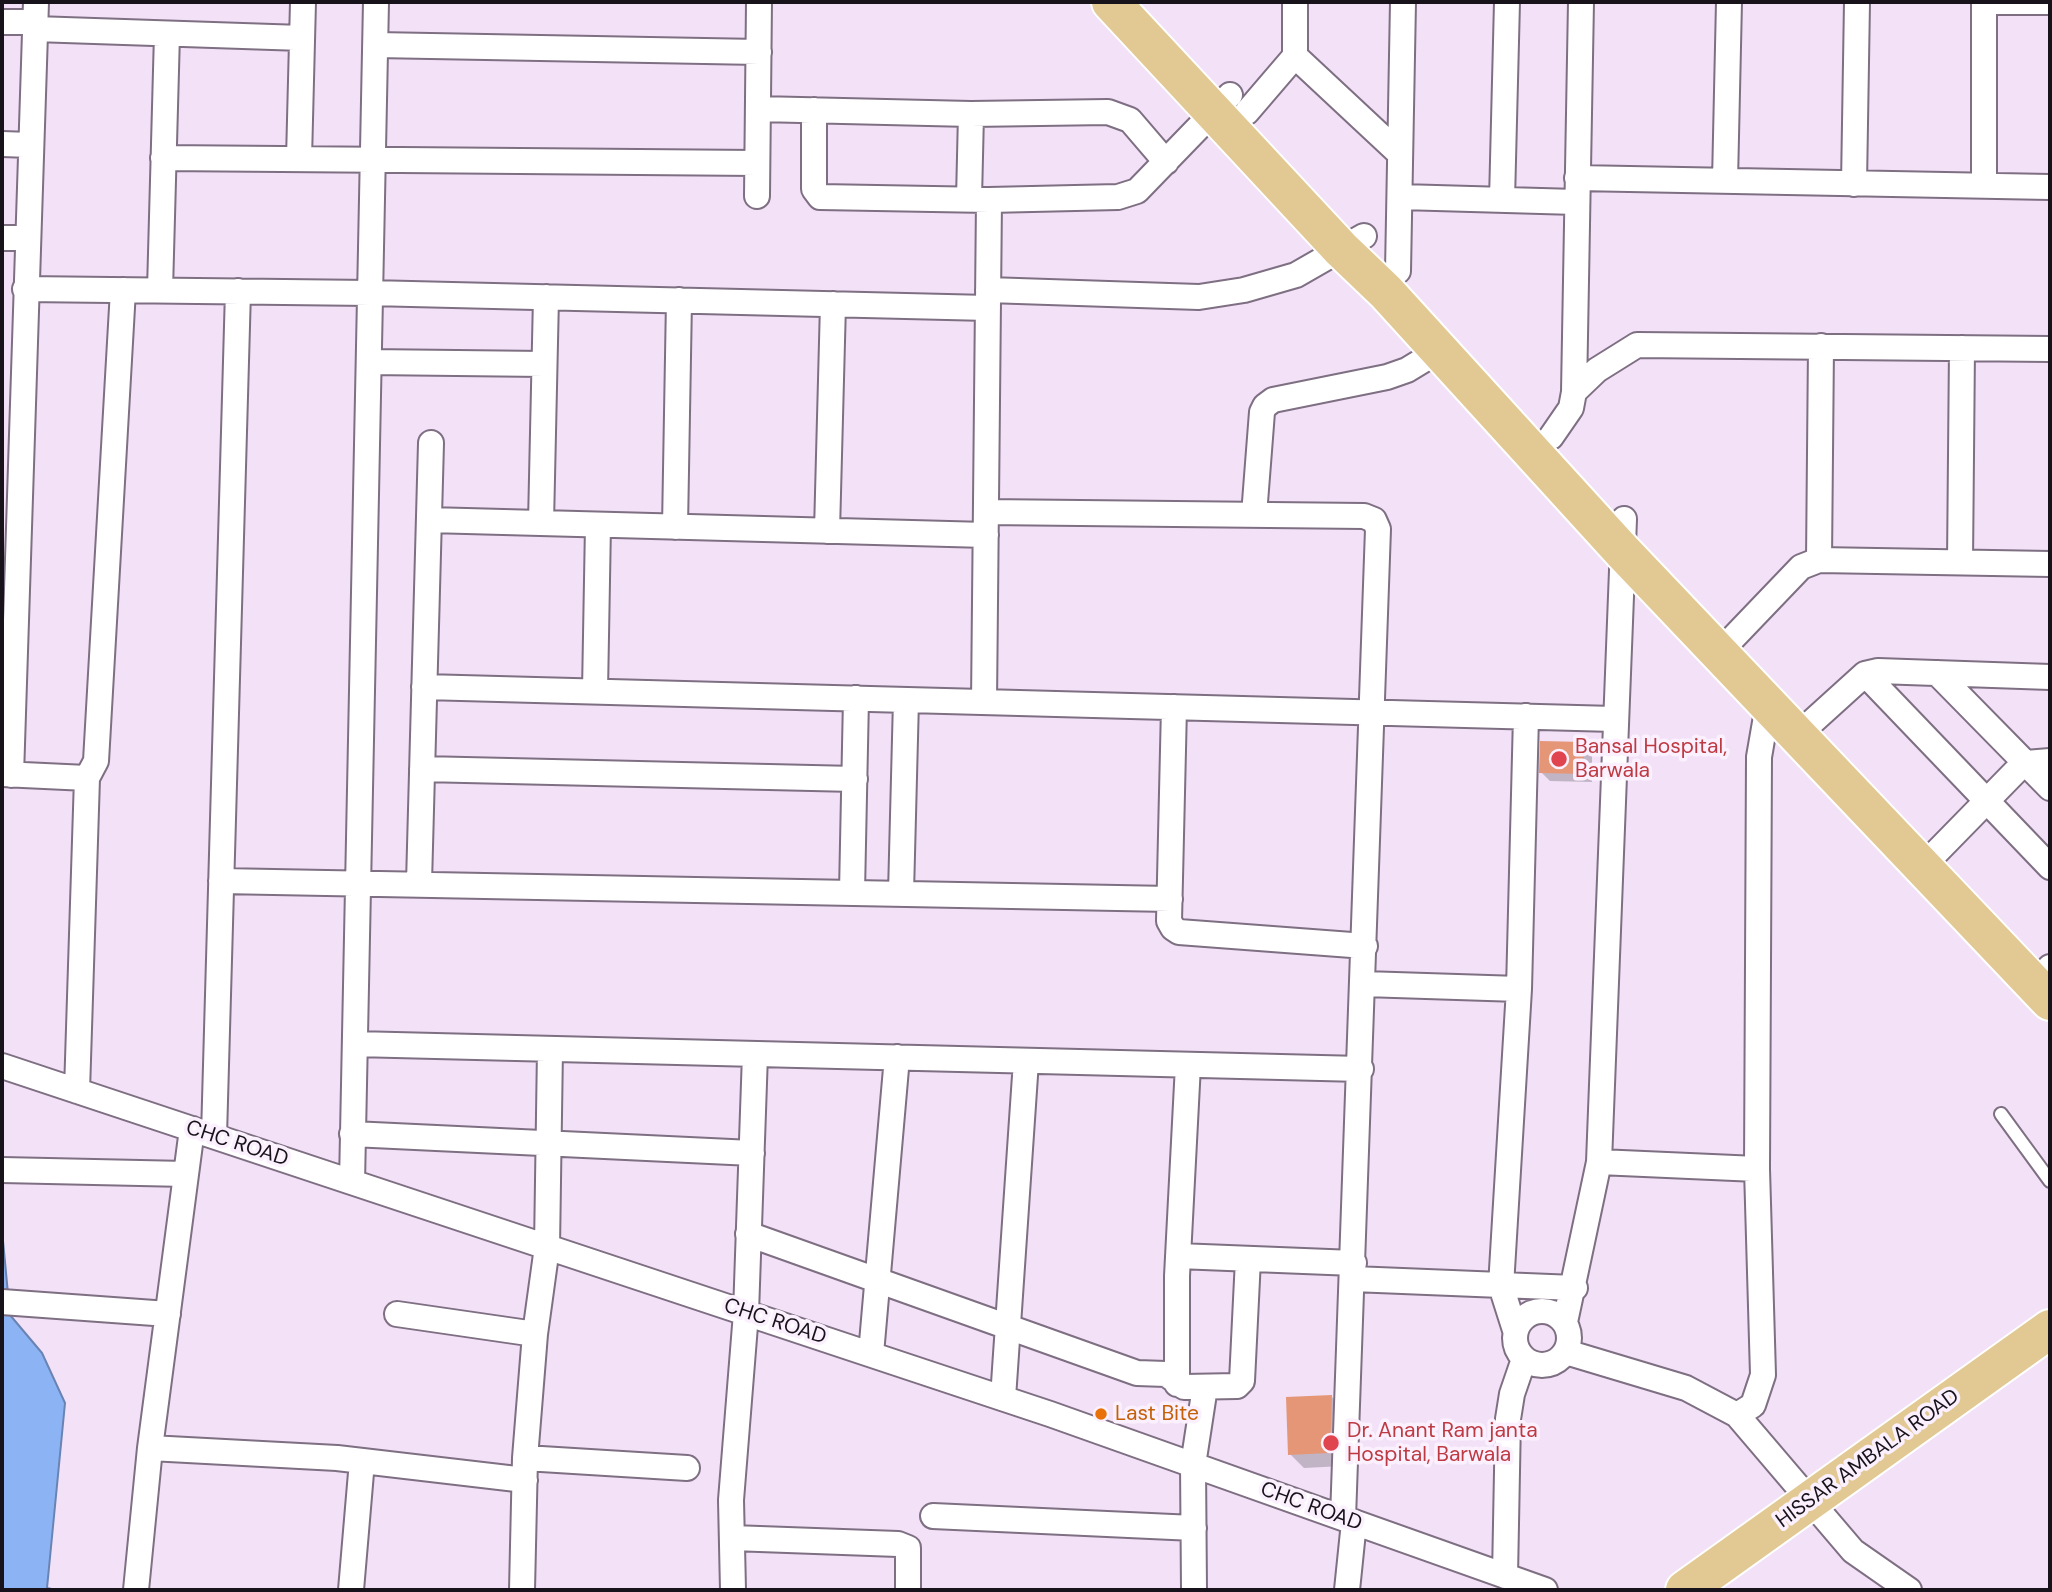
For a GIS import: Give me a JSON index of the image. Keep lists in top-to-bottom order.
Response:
{
  "streets": {
    "main road": ["HISSAR AMBALA ROAD"],
    "street": ["CHC ROAD"]
  },
  "places": ["Bansal Hospital, Barwala", "Last Bite", "Dr. Anant Ram janta Hospital, Barwala"]
}
